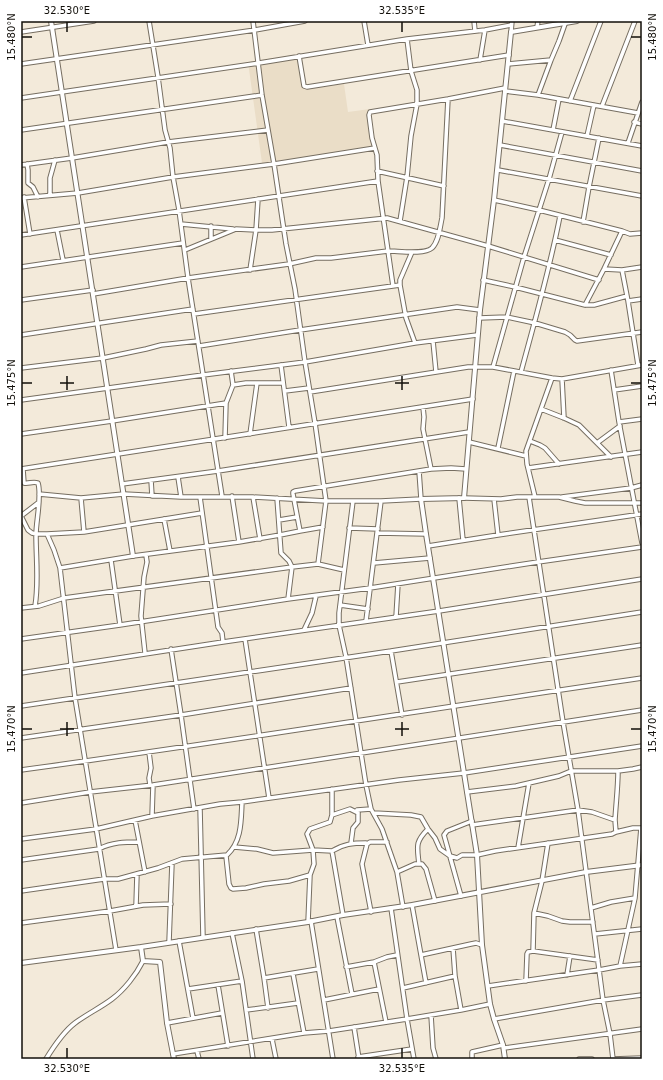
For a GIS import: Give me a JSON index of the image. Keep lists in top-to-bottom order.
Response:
{
  "coordinates": [
    "32.530°E",
    "32.535°E",
    "15.480°N",
    "15.475°N",
    "15.470°N"
  ]
}
